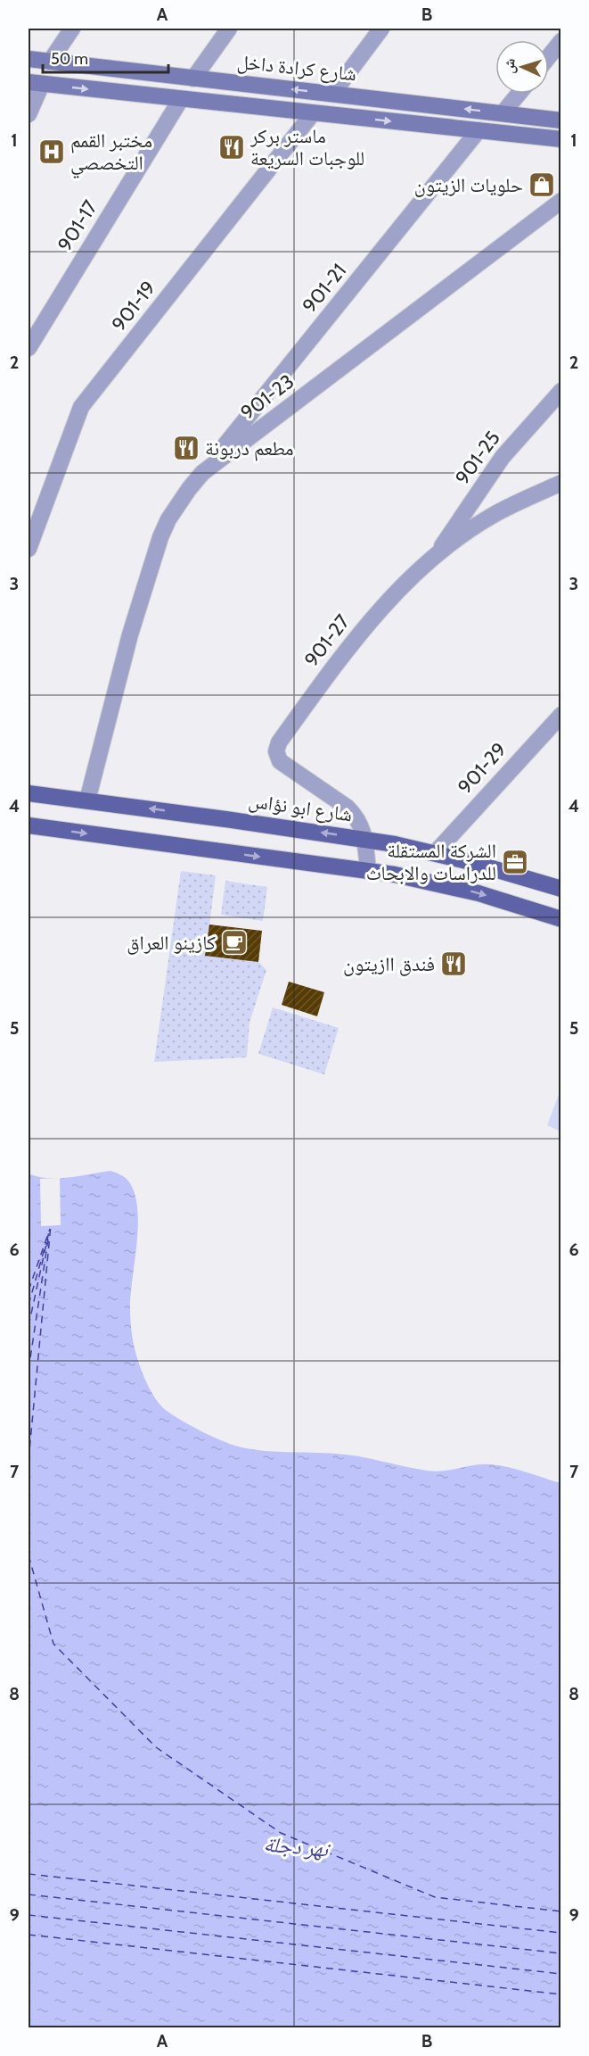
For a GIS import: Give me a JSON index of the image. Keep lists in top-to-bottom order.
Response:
{
  "streets": {
    "main road": ["شارع كرادة داخل", "شارع ابو نؤاس"],
    "street": [
      "901-17",
      "901-21",
      "901-19",
      "901-23",
      "901-25",
      "901-27",
      "901-29"
    ]
  },
  "crossings": [
    ["901-21", "901-23"],
    ["901-23", "شارع ابو نؤاس"],
    ["901-25", "901-27"],
    ["901-27", "شارع ابو نؤاس"],
    ["901-29", "شارع ابو نؤاس"]
  ],
  "water": ["نهر دجلة"],
  "places": {
    "restaurant": ["ماستر بركر للوجبات السريعة", "مطعم دربونة", "فندق اازيتون"],
    "hospital": ["مختبر القمم التخصصي"],
    "shop": ["حلويات الزيتون"],
    "office": ["الشركة المستقلة للدراسات والابحاث"],
    "cafe": ["كازينو العراق"]
  },
  "scale_bar": "50 m",
  "north": "left",
  "grid": {
    "columns": ["A", "B"],
    "rows": [
      "1",
      "2",
      "3",
      "4",
      "5",
      "6",
      "7",
      "8",
      "9"
    ]
  }
}
